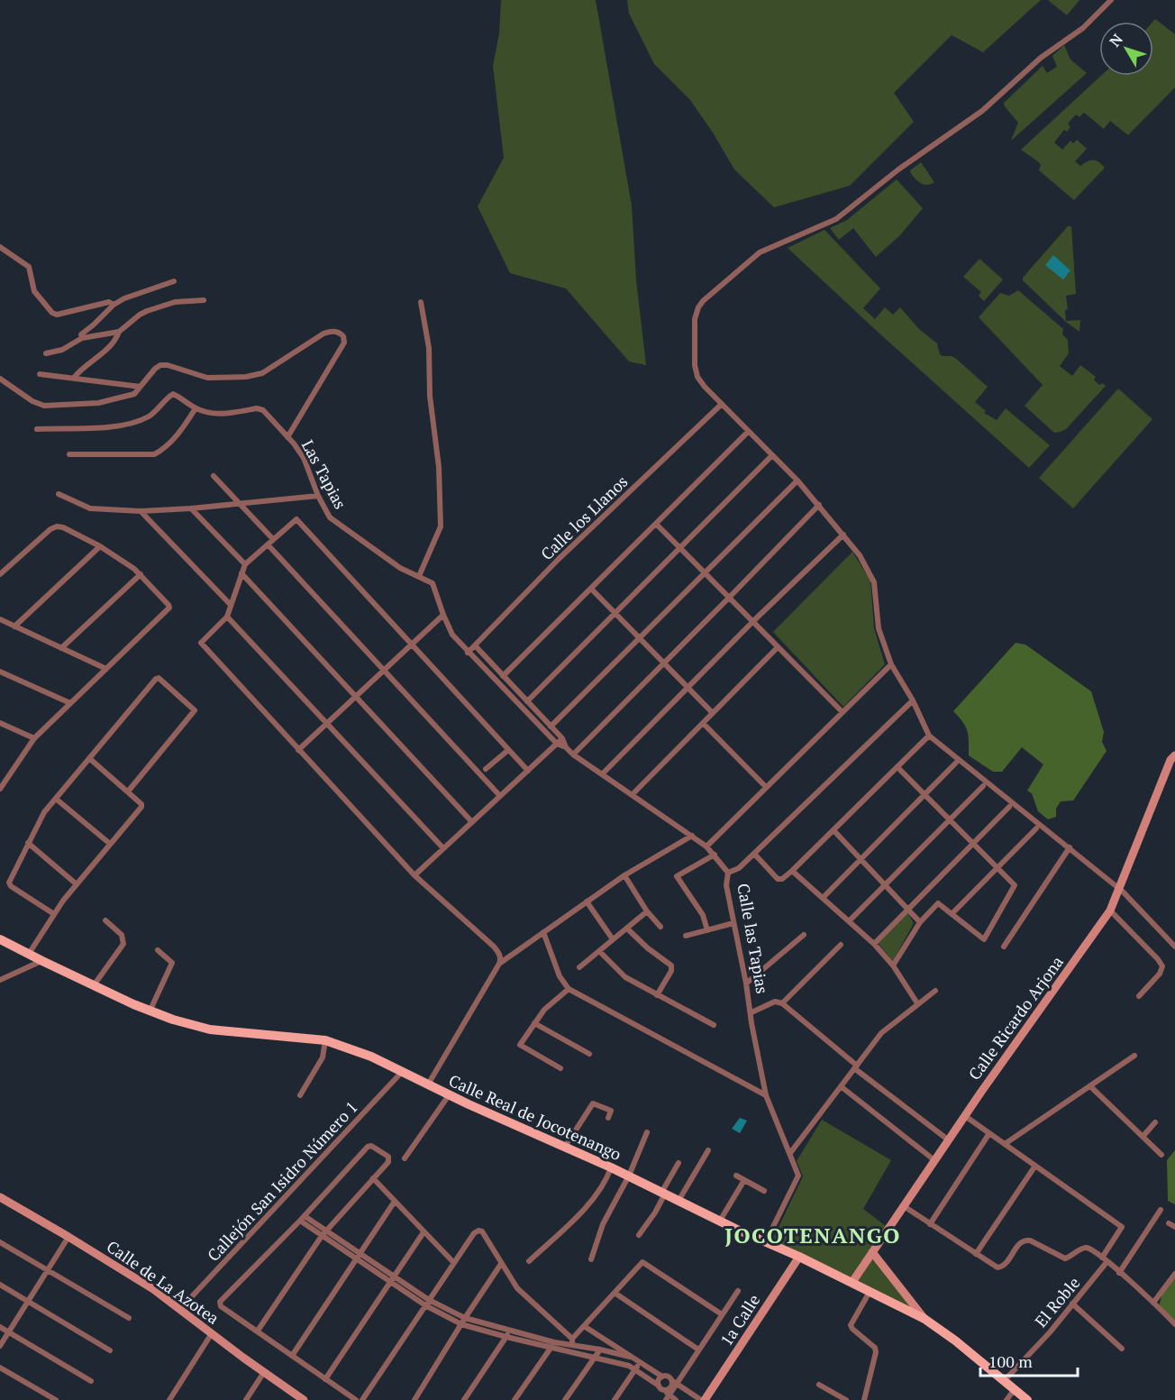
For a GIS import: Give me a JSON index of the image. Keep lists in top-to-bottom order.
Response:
{
  "streets": {
    "main road": ["Calle Real de Jocotenango"],
    "street": [
      "Las Tapias",
      "Calle los Llanos",
      "Calle las Tapias",
      "Calle Ricardo Arjona",
      "Callejón San Isidro Número 1",
      "Calle de La Azotea",
      "El Roble",
      "1a Calle"
    ]
  },
  "crossings": [
    ["Las Tapias", "Calle los Llanos"],
    ["Las Tapias", "Calle las Tapias"],
    ["Calle las Tapias", "Calle Real de Jocotenango"],
    ["Calle Ricardo Arjona", "Calle Real de Jocotenango"],
    ["Calle Real de Jocotenango", "Callejón San Isidro Número 1"],
    ["Calle Real de Jocotenango", "El Roble"],
    ["Calle Real de Jocotenango", "1a Calle"],
    ["Callejón San Isidro Número 1", "Calle de La Azotea"]
  ],
  "districts": ["JOCOTENANGO"],
  "scale_bar": "100 m",
  "north": "top left"
}
